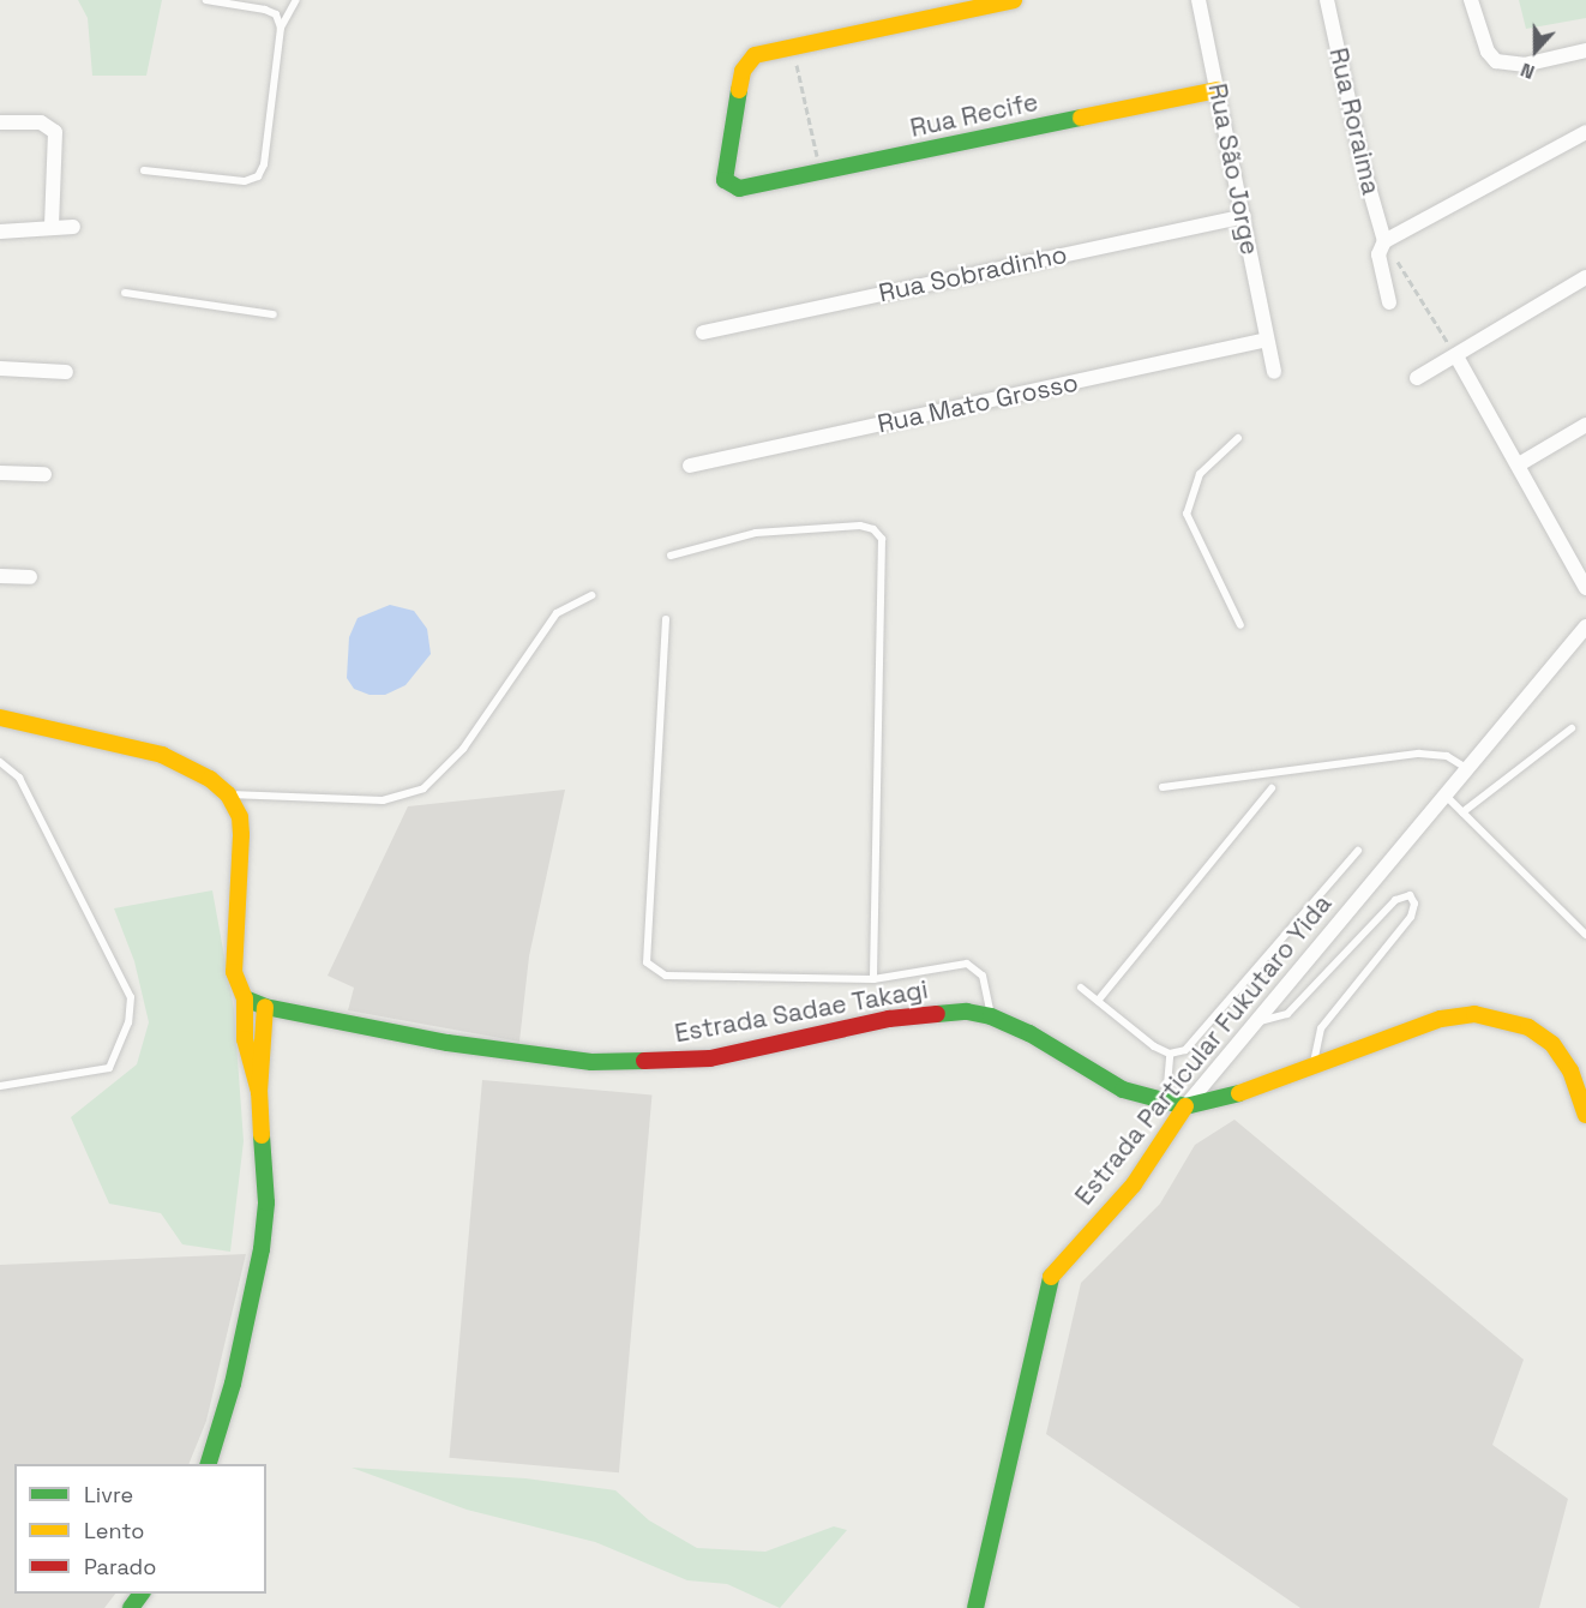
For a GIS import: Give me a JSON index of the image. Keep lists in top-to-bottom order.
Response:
{
  "streets": {
    "street": [
      "Rua Recife",
      "Rua Roraima",
      "Rua São Jorge",
      "Rua Sobradinho",
      "Rua Mato Grosso",
      "Estrada Sadae Takagi",
      "Estrada Particular Fukutaro Yida"
    ]
  },
  "crossings": [
    ["Rua Recife", "Rua São Jorge"],
    ["Rua São Jorge", "Rua Sobradinho"],
    ["Rua São Jorge", "Rua Mato Grosso"],
    ["Estrada Sadae Takagi", "Estrada Particular Fukutaro Yida"]
  ],
  "legend": ["Livre", "Lento", "Parado"],
  "north": "bottom"
}
